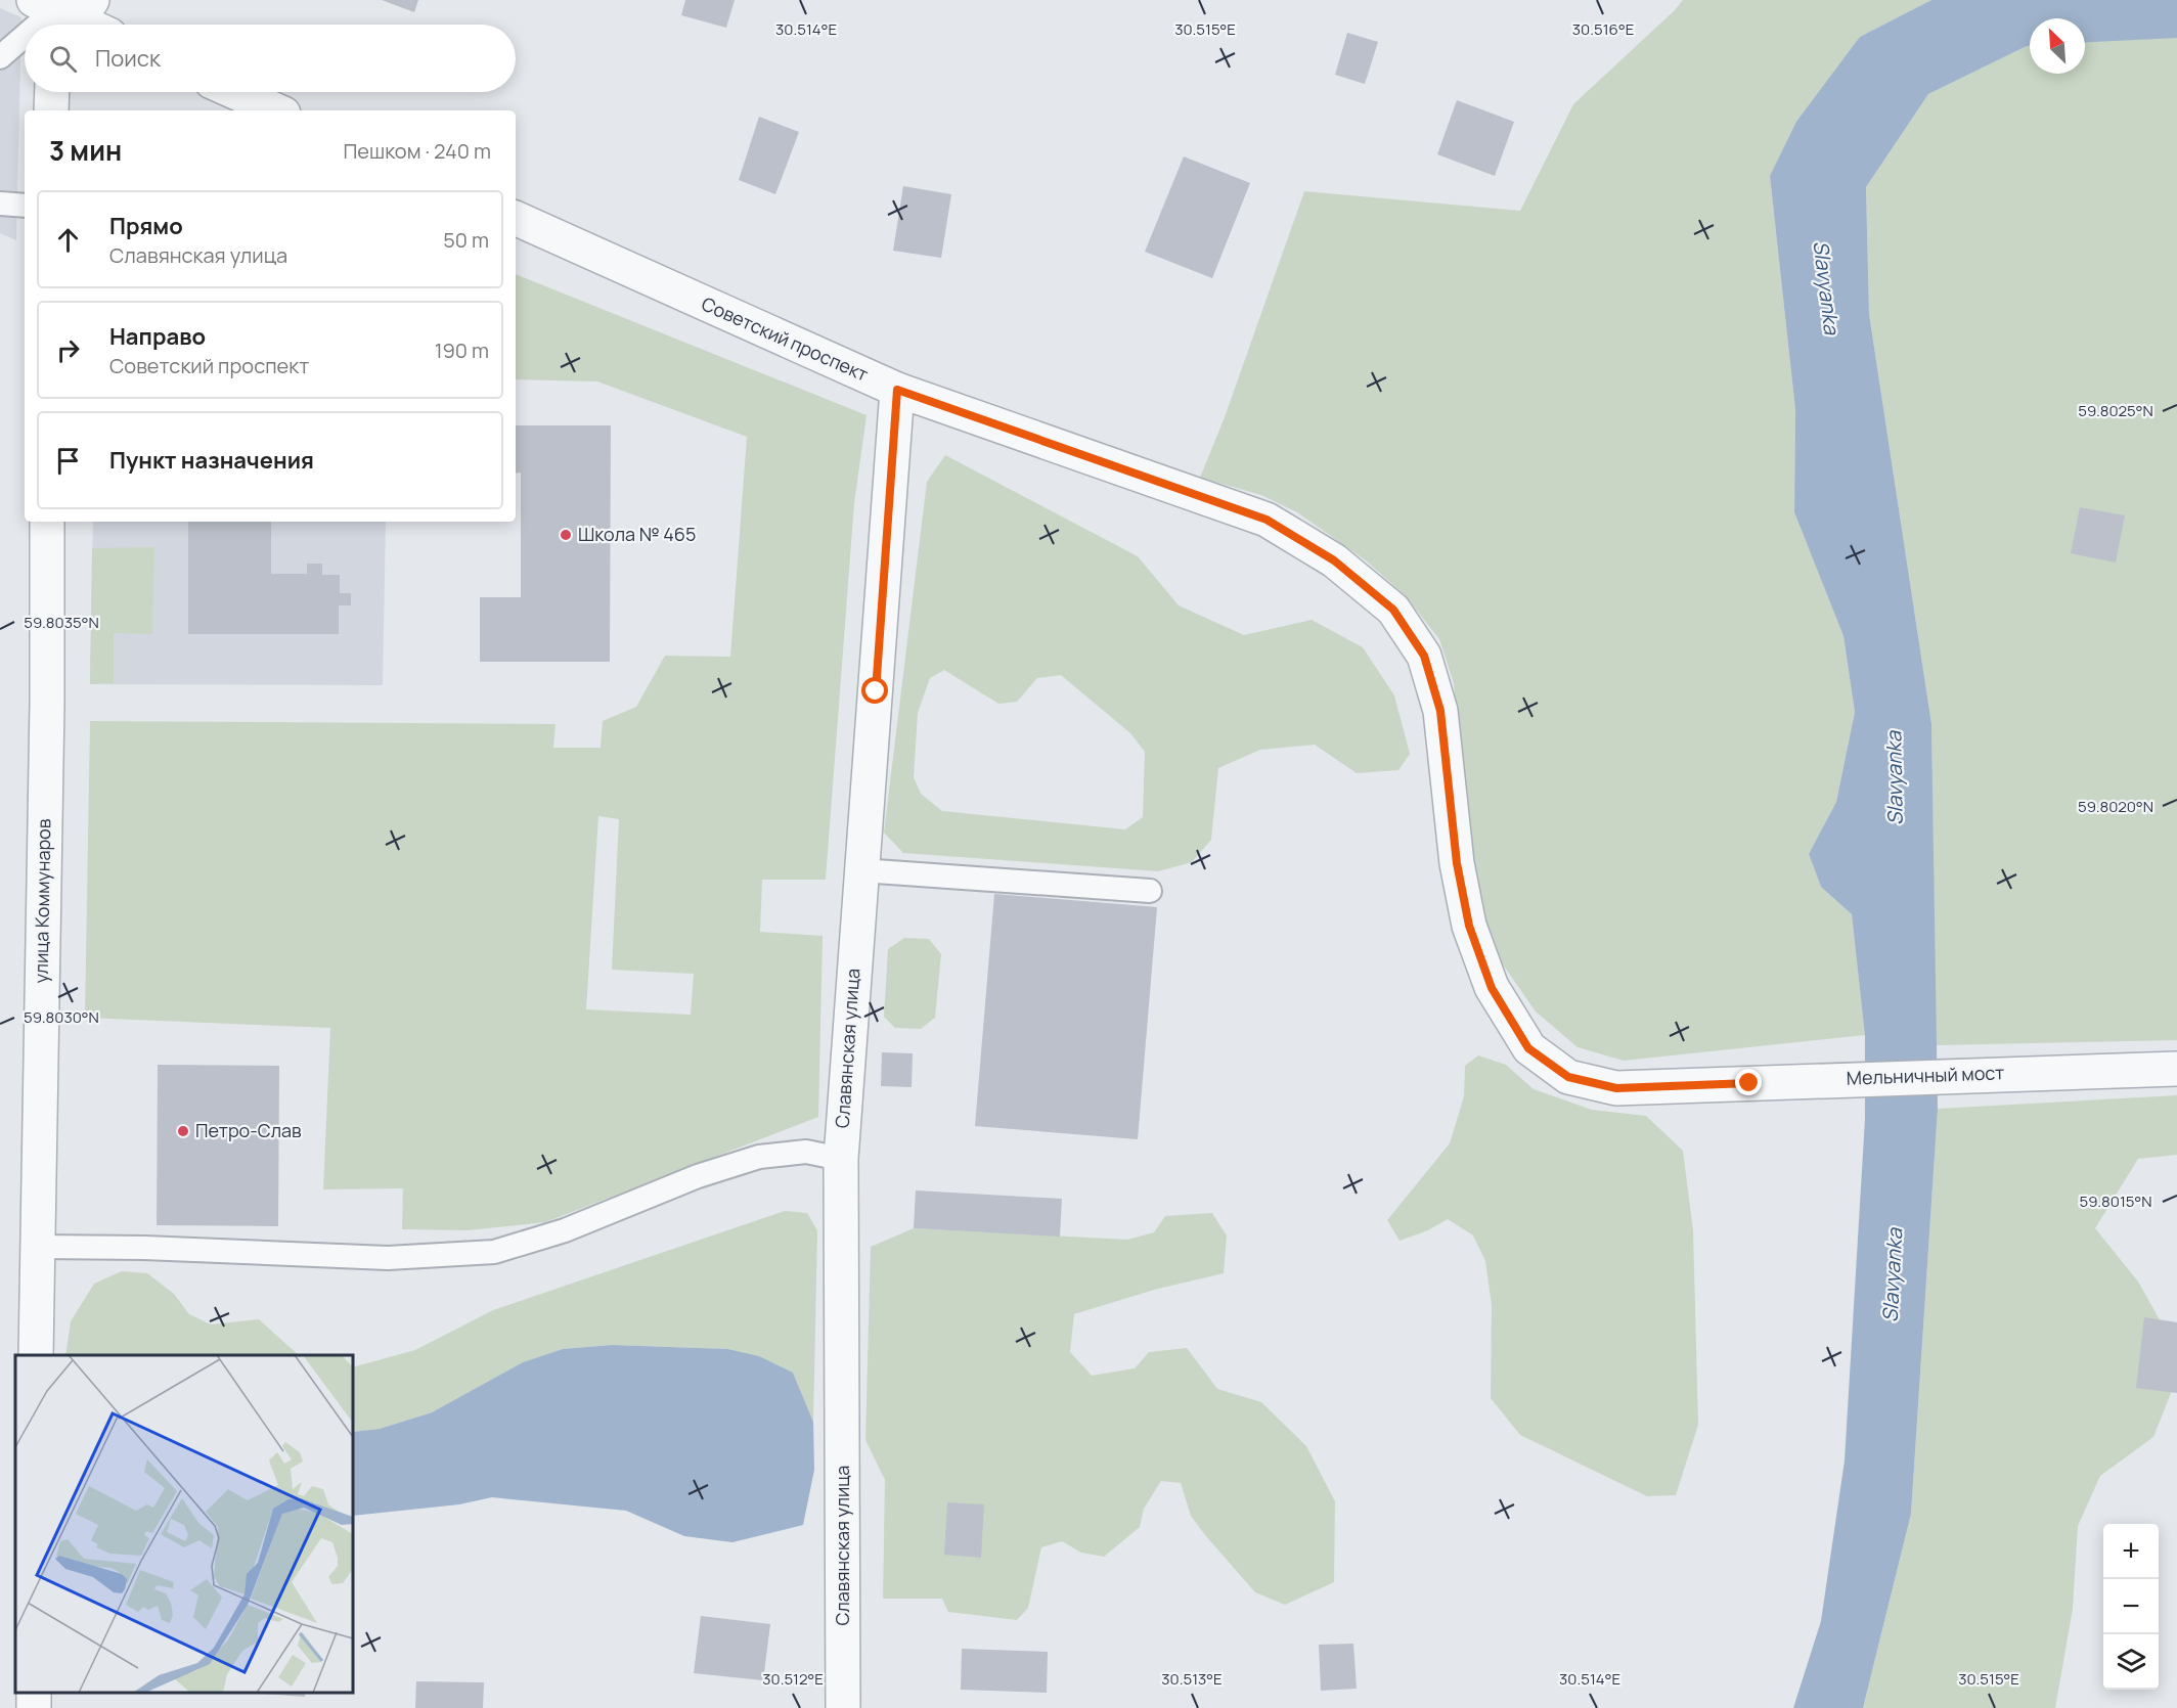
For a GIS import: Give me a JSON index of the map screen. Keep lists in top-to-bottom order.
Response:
{
  "streets": {
    "street": [
      "Советский проспект",
      "улица Коммунаров",
      "Славянская улица",
      "Мельничный мост"
    ]
  },
  "crossings": [
    ["Советский проспект", "Славянская улица"],
    ["Советский проспект", "Мельничный мост"]
  ],
  "water": ["Slavyanka"],
  "places": ["Школа № 465", "Петро-Слав"],
  "north": "top left",
  "page": {
    "search": "Поиск",
    "heading": ["3 мин", "Пешком · 240 m"],
    "list": [
      ["Прямо", "Славянская улица", "50 m"],
      ["Направо", "Советский проспект", "190 m"],
      "Пункт назначения"
    ],
    "map_buttons": ["+", "−"]
  },
  "coordinates": [
    "30.514°E",
    "30.515°E",
    "30.516°E",
    "59.8025°N",
    "59.8035°N",
    "59.8020°N",
    "59.8030°N",
    "59.8015°N",
    "30.512°E",
    "30.513°E"
  ]
}
